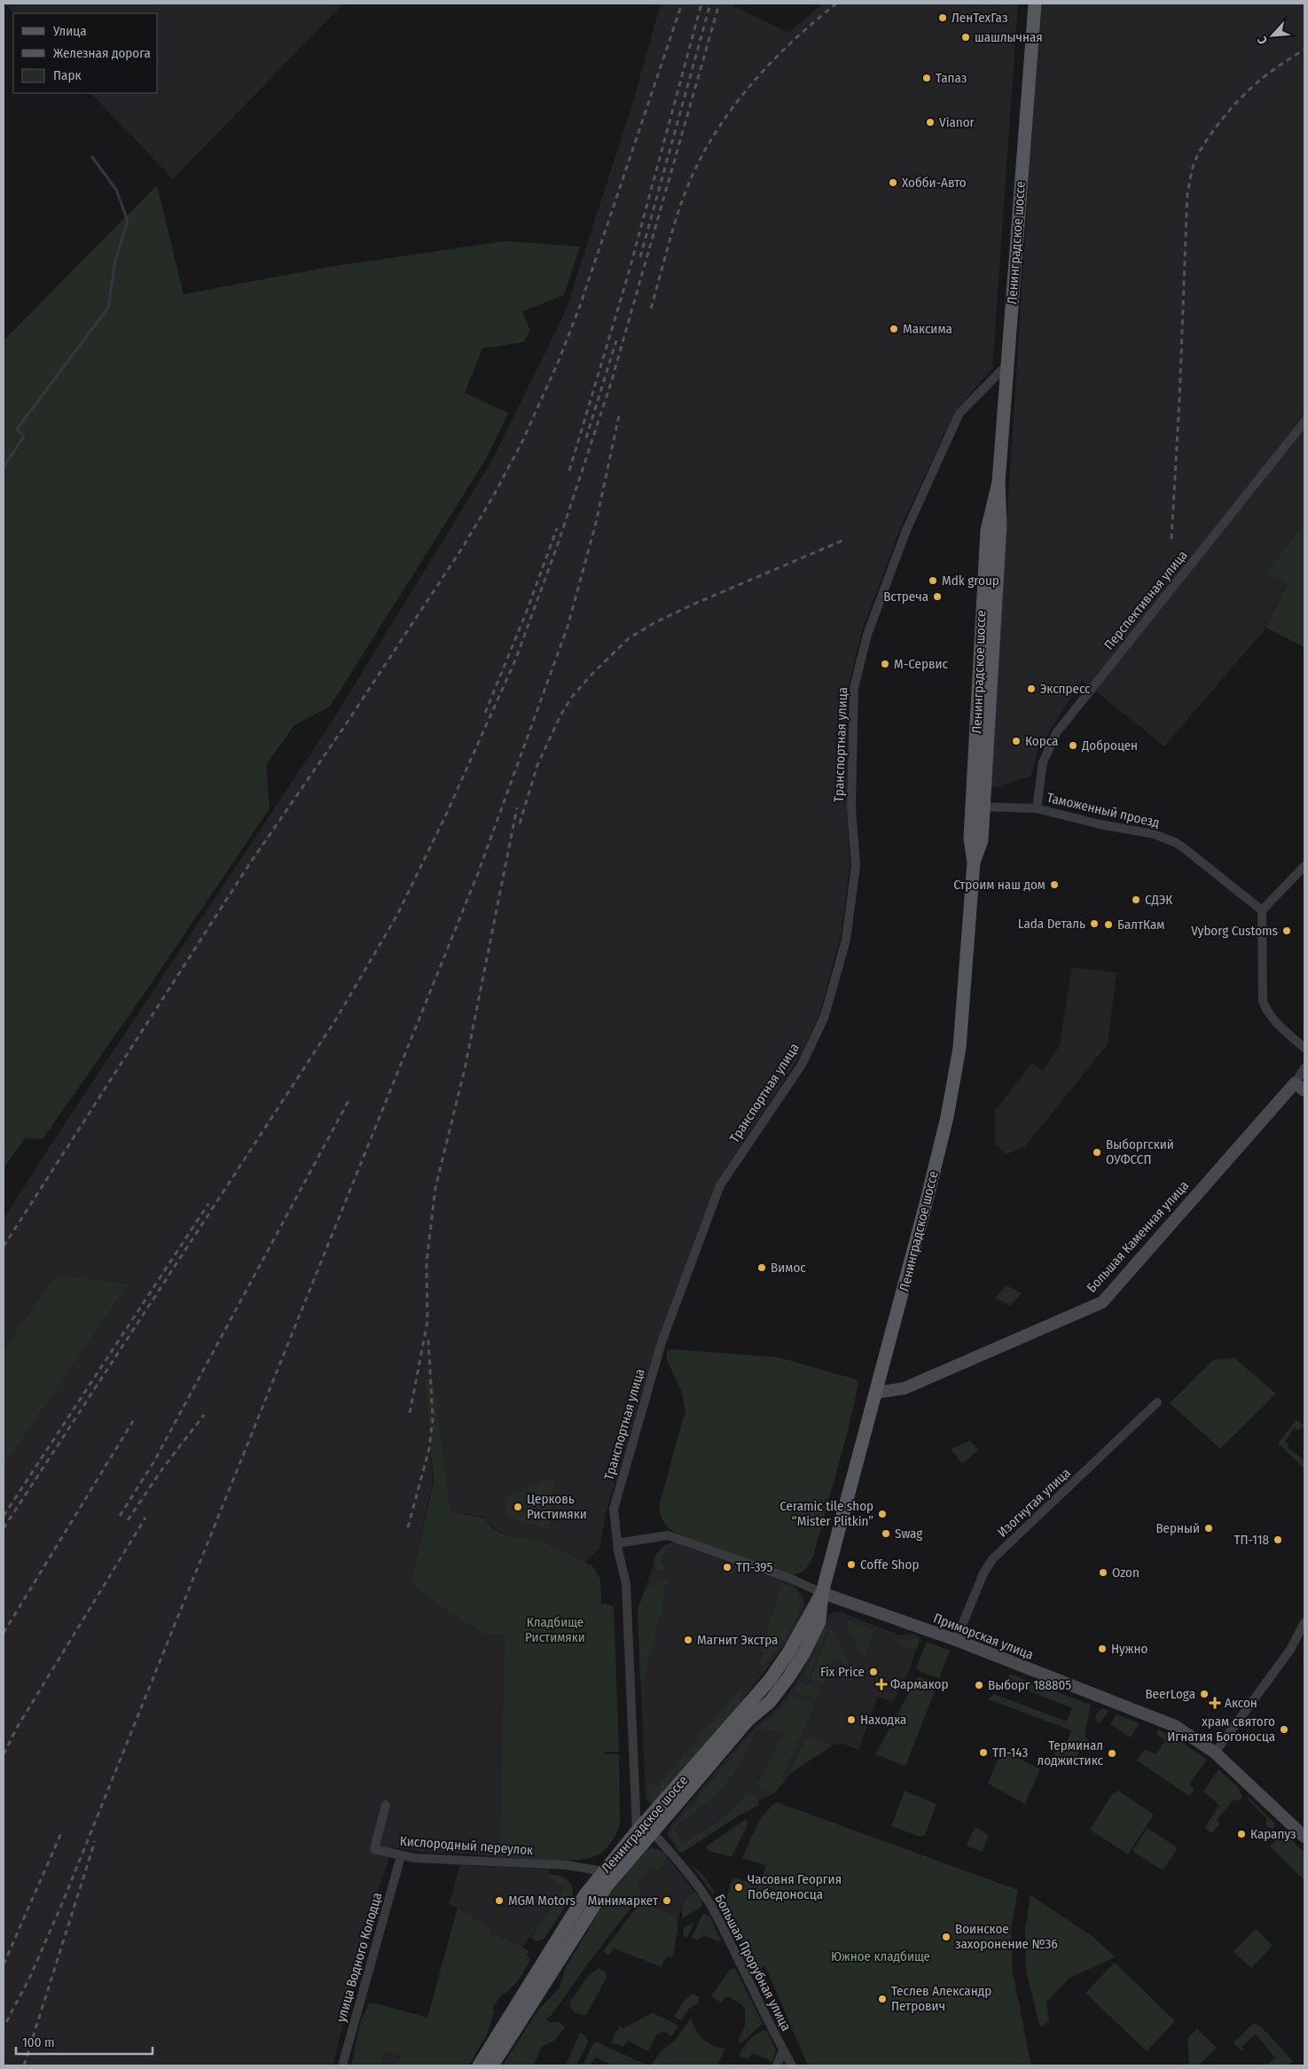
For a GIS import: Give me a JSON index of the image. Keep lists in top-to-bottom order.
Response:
{
  "streets": {
    "main road": ["Ленинградское шоссе", "Большая Каменная улица", "Приморская улица"],
    "street": [
      "Перспективная улица",
      "Транспортная улица",
      "Таможенный проезд",
      "Изогнутая улица",
      "Кислородный переулок",
      "улица Водного Колодца",
      "Большая Прорубная улица"
    ]
  },
  "crossings": [
    ["Ленинградское шоссе", "Транспортная улица"],
    ["Ленинградское шоссе", "Таможенный проезд"],
    ["Ленинградское шоссе", "Большая Каменная улица"],
    ["Ленинградское шоссе", "Приморская улица"],
    ["Ленинградское шоссе", "Кислородный переулок"],
    ["Ленинградское шоссе", "Большая Прорубная улица"],
    ["Перспективная улица", "Таможенный проезд"],
    ["Транспортная улица", "Приморская улица"],
    ["Изогнутая улица", "Приморская улица"],
    ["Кислородный переулок", "улица Водного Колодца"]
  ],
  "parks": ["Кладбище Ристимяки", "Южное кладбище"],
  "places": {
    "other": [
      "ЛенТехГаз",
      "шашлычная",
      "Тапаз",
      "Vianor",
      "Хобби-Авто",
      "Максима",
      "Mdk group",
      "Встреча",
      "М-Сервис",
      "Экспресс",
      "Корса",
      "Доброцен",
      "Строим наш дом",
      "СДЭК",
      "Lada Dеталь",
      "БалтКам",
      "Vyborg Customs",
      "Выборгский ОУФССП",
      "Вимос",
      "Церковь Ристимяки",
      "Ceramic tile shop “Mister Plitkin”",
      "Верный",
      "Swag",
      "ТП-118",
      "Coffe Shop",
      "ТП-395",
      "Ozon",
      "Магнит Экстра",
      "Нужно",
      "Fix Price",
      "Выборг 188805",
      "BeerLoga",
      "Находка",
      "храм святого Игнатия Богоносца",
      "ТП-143",
      "Терминал лоджистикс",
      "Карапуз",
      "Часовня Георгия Победоносца",
      "MGM Motors",
      "Минимаркет",
      "Воинское захоронение №36",
      "Теслев Александр Петрович"
    ],
    "health": ["Фармакор", "Аксон"]
  },
  "legend": ["Улица", "Железная дорога", "Парк"],
  "scale_bar": "100 m",
  "north": "bottom left"
}
